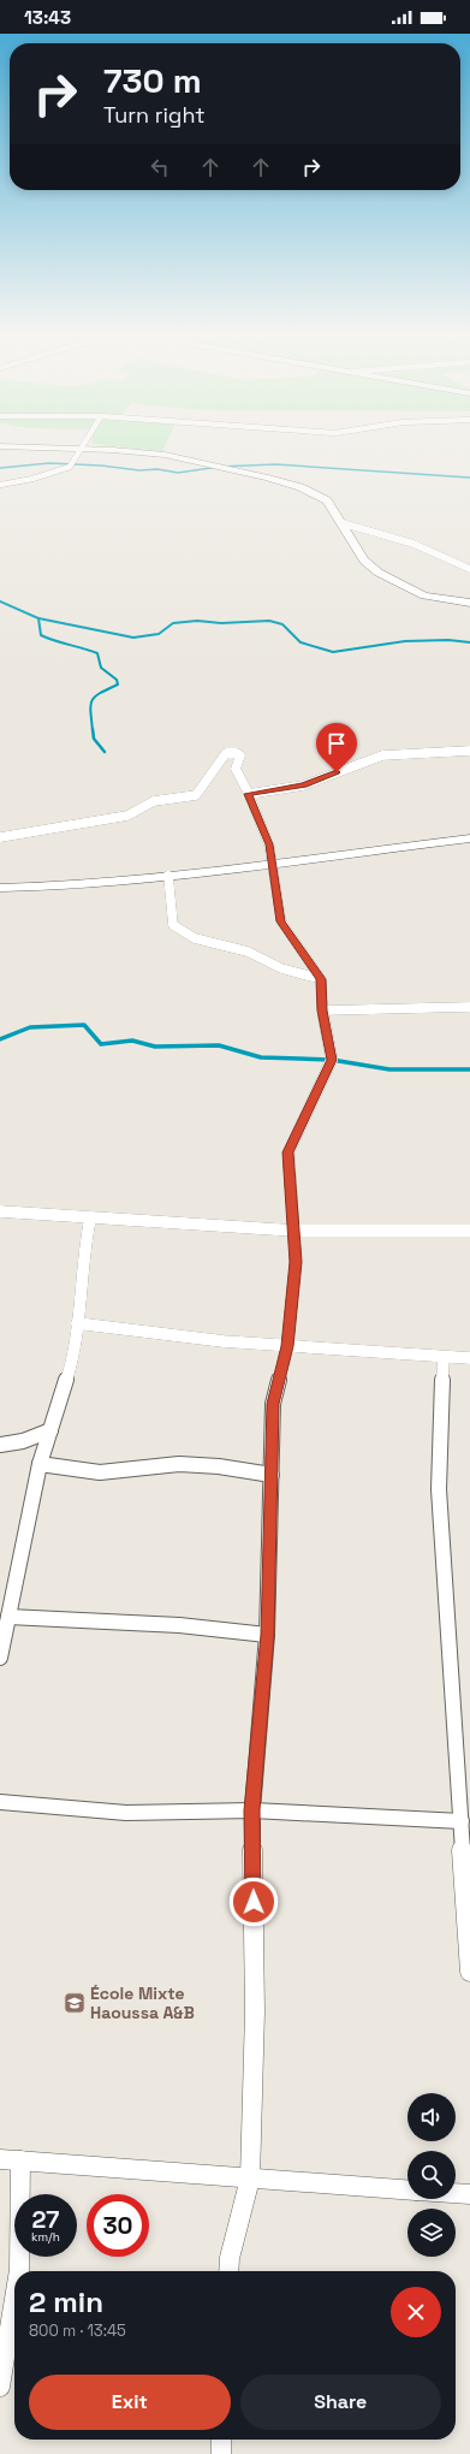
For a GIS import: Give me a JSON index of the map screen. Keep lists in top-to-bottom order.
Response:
{
  "places": {
    "school or university": ["École Mixte Haoussa A&B"]
  },
  "page": {
    "status": "13:43",
    "turn": ["730 m", "Turn right"],
    "speed": "27 km/h",
    "limit": "30",
    "heading": ["2 min", "800 m · 13:45"],
    "buttons": ["Exit", "Share"]
  }
}
